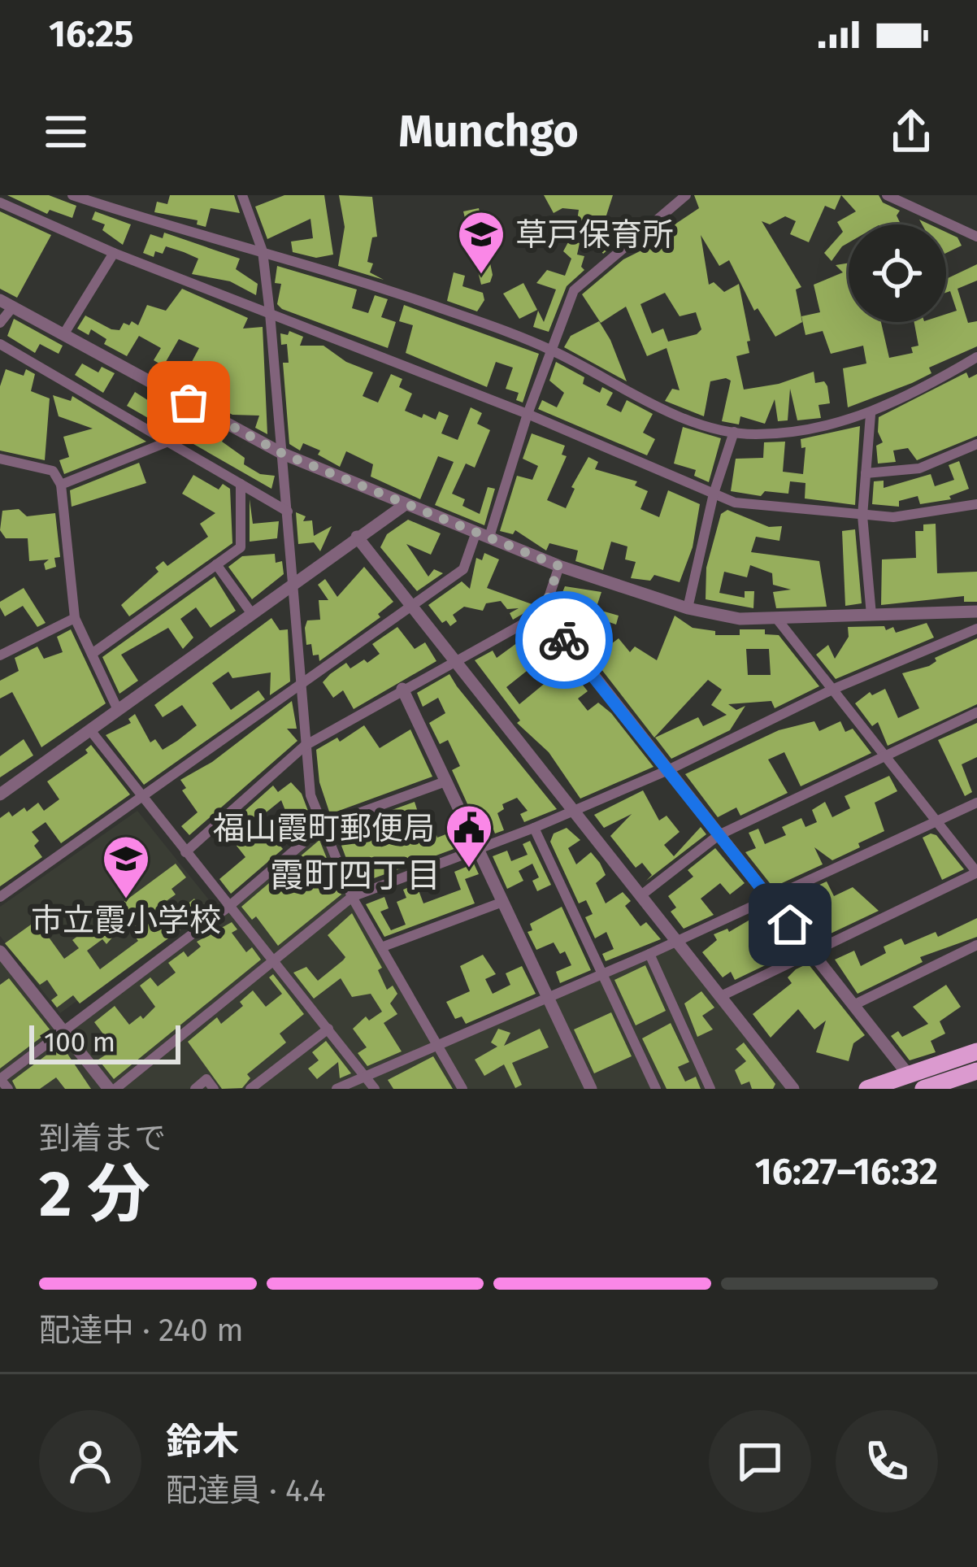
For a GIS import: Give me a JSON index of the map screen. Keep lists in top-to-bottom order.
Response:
{
  "districts": ["霞町四丁目"],
  "places": {
    "school or university": ["草戸保育所", "市立霞小学校"],
    "public building": ["福山霞町郵便局"]
  },
  "scale_bar": "100 m",
  "page": {
    "status": "16:25",
    "header": "Munchgo",
    "scale": "100 m",
    "heading": ["2 分", "到着まで", "16:27–16:32"],
    "panel": ["鈴木", "配達員 · 4.4"],
    "bar": "配達中 · 240 m"
  }
}
